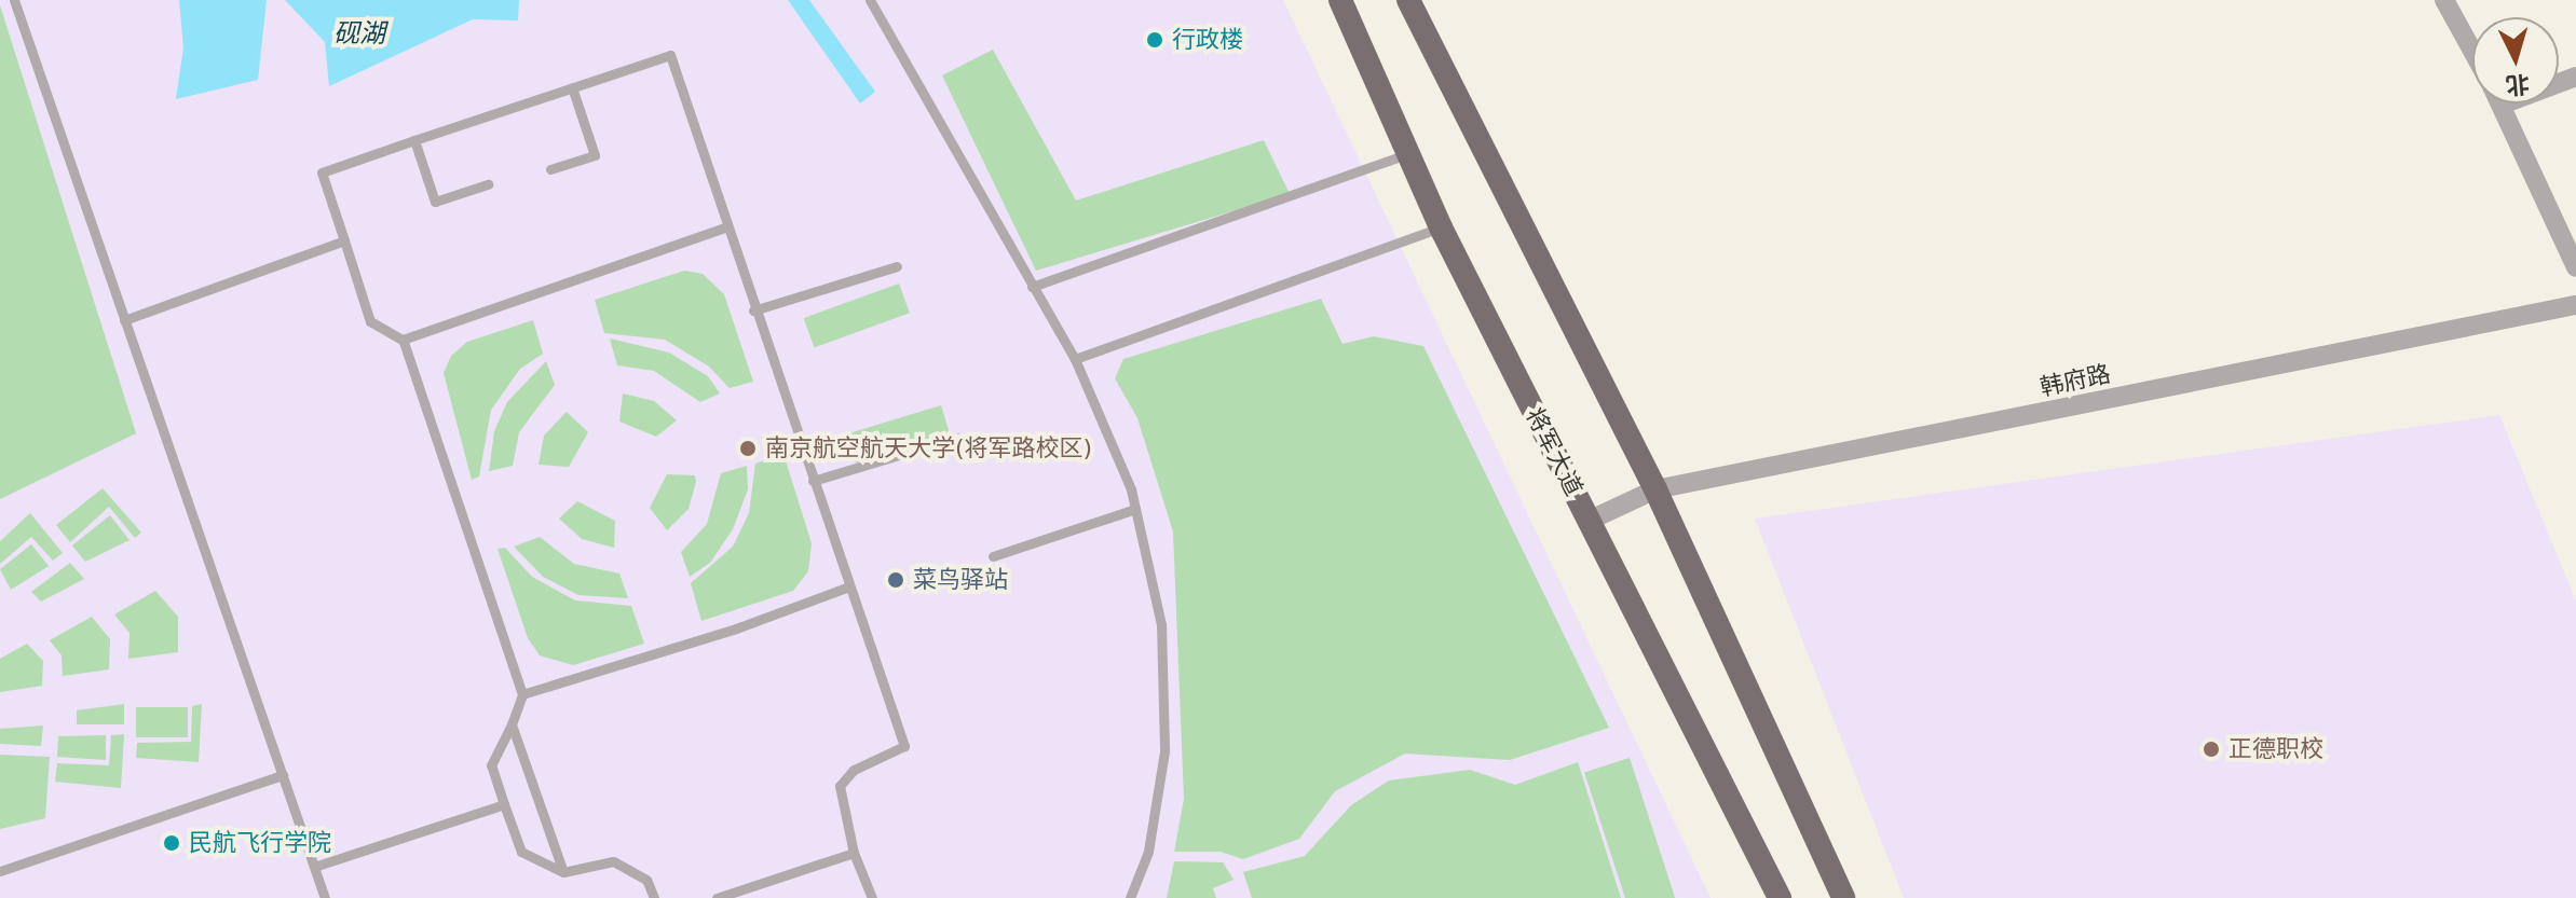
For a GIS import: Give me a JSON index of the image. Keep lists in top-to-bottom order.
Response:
{
  "streets": {
    "main road": ["将军大道"],
    "street": ["韩府路"]
  },
  "crossings": [
    ["韩府路", "将军大道"]
  ],
  "water": ["砚湖"],
  "places": [
    "行政楼",
    "南京航空航天大学(将军路校区)",
    "菜鸟驿站",
    "正德职校",
    "民航飞行学院"
  ],
  "north": "bottom"
}
